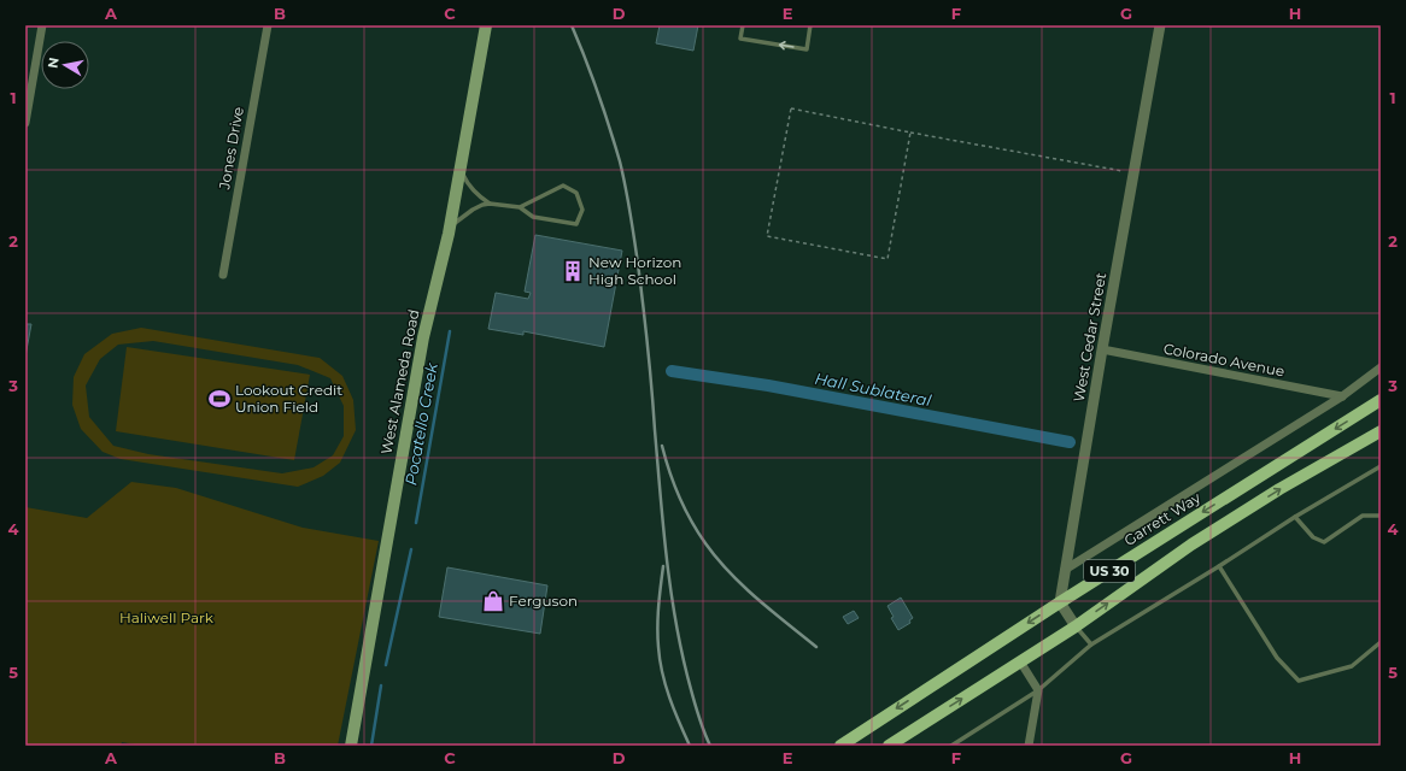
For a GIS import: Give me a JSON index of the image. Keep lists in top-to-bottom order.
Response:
{
  "streets": {
    "main road": ["West Alameda Road", "Garrett Way", "US 30"],
    "street": ["Jones Drive", "West Cedar Street", "Colorado Avenue"]
  },
  "crossings": [
    ["West Cedar Street", "Colorado Avenue"],
    ["West Cedar Street", "Garrett Way"]
  ],
  "water": ["Hall Sublateral", "Pocatello Creek"],
  "parks": ["Haliwell Park"],
  "places": {
    "building": ["New Horizon High School"],
    "sports": ["Lookout Credit Union Field"],
    "shop": ["Ferguson"]
  },
  "north": "left",
  "grid": {
    "columns": [
      "A",
      "B",
      "C",
      "D",
      "E",
      "F",
      "G",
      "H"
    ],
    "rows": [
      "1",
      "2",
      "3",
      "4",
      "5"
    ]
  }
}
